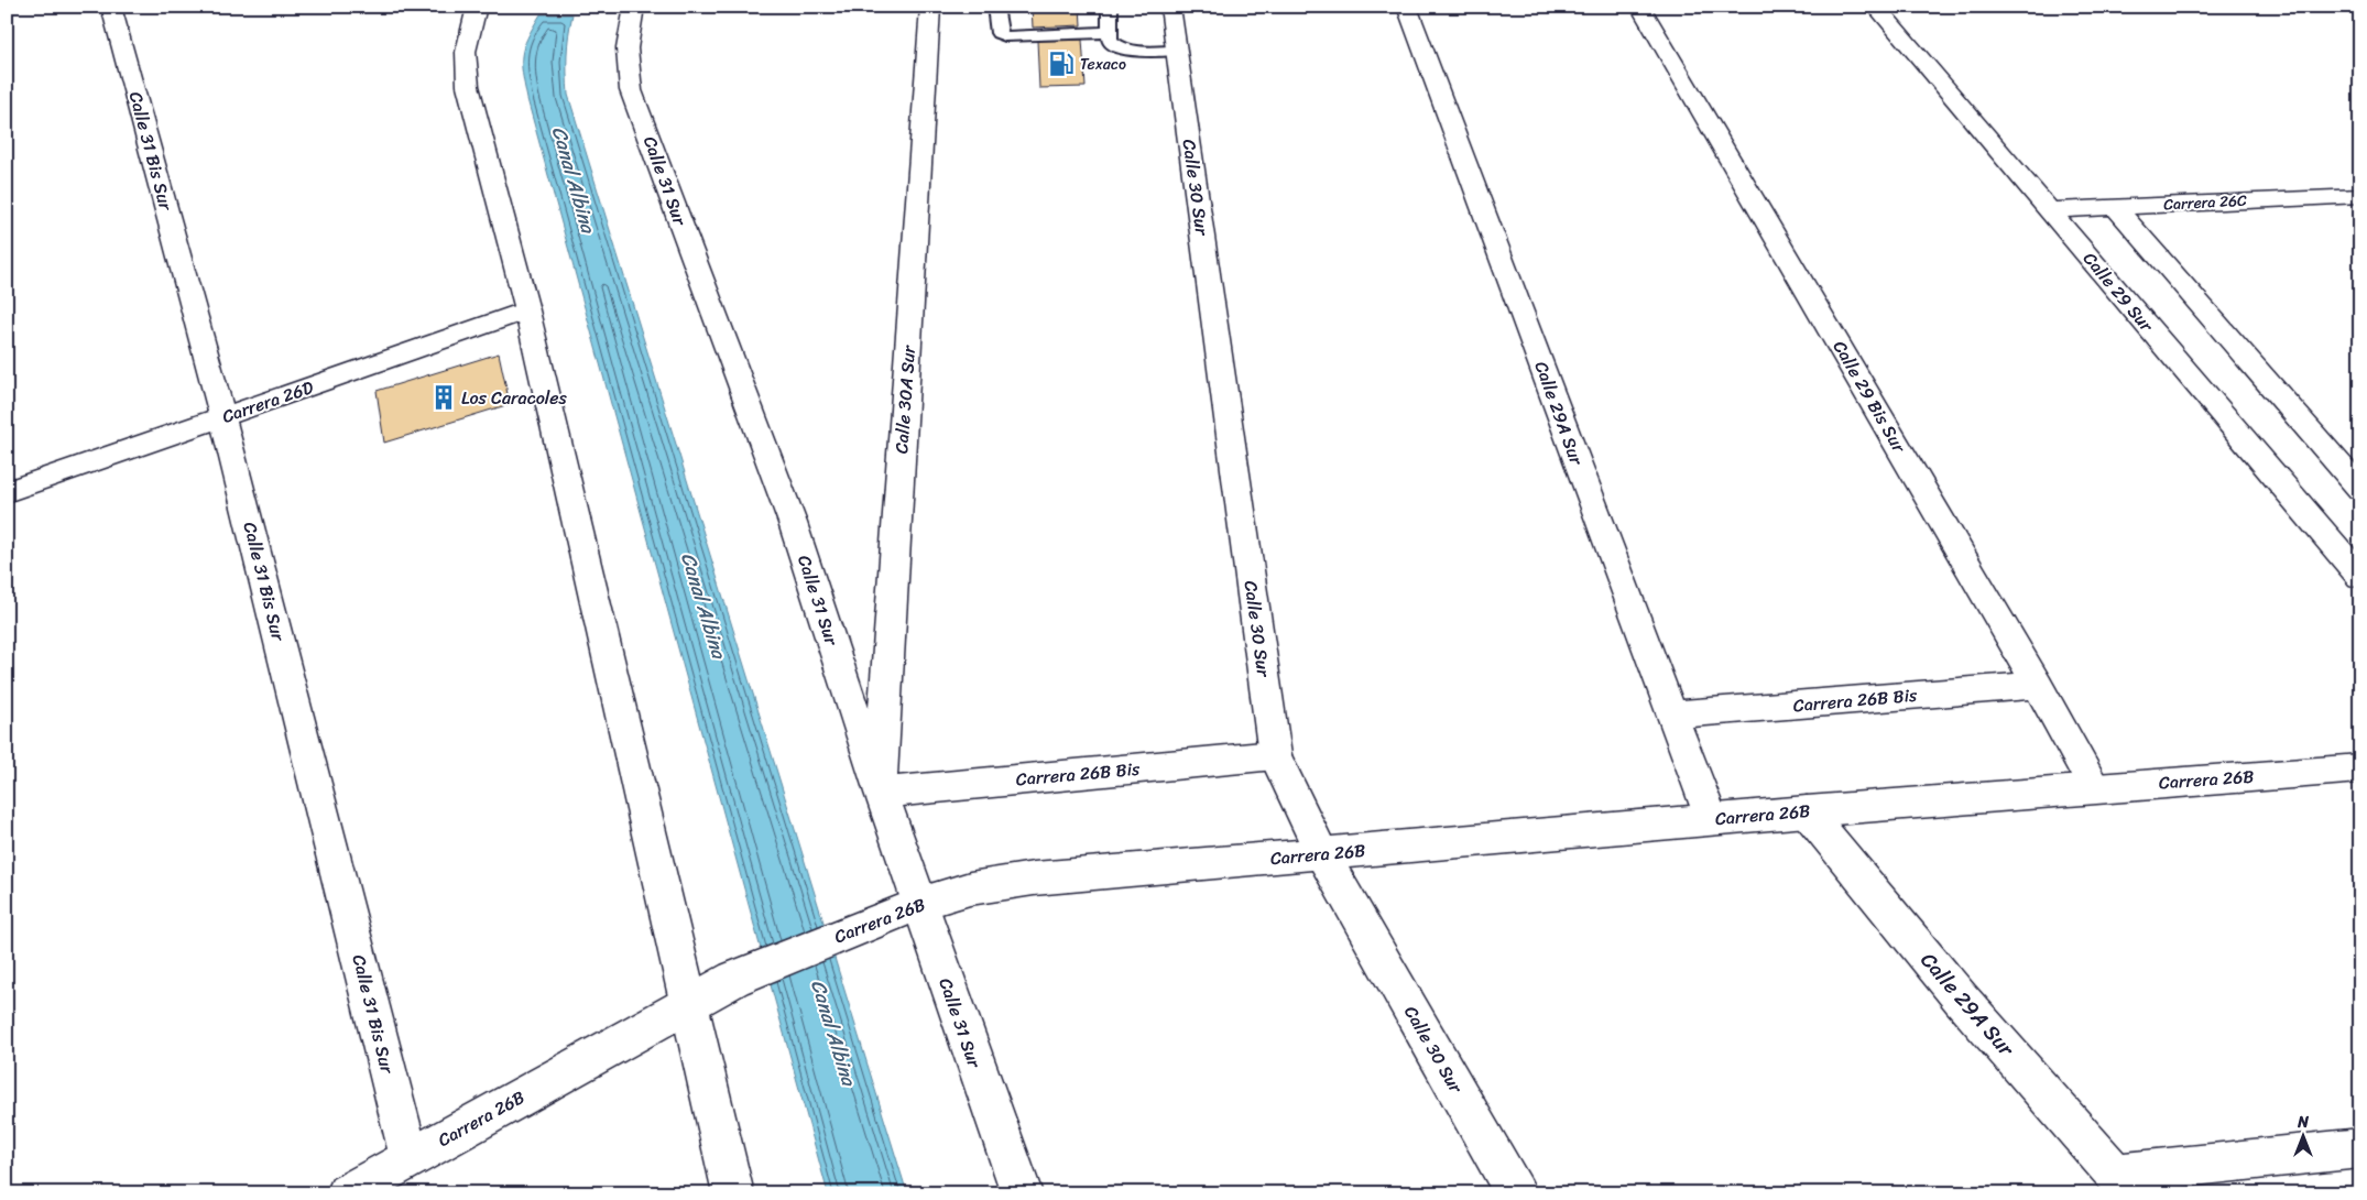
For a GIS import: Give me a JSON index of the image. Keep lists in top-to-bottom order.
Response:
{
  "streets": {
    "street": [
      "Calle 31 Bis Sur",
      "Calle 31 Sur",
      "Calle 30 Sur",
      "Carrera 26C",
      "Calle 29 Sur",
      "Calle 29 Bis Sur",
      "Calle 30A Sur",
      "Carrera 26D",
      "Calle 29A Sur",
      "Carrera 26B Bis",
      "Carrera 26B"
    ]
  },
  "crossings": [
    ["Calle 31 Bis Sur", "Carrera 26D"],
    ["Calle 31 Bis Sur", "Carrera 26B"],
    ["Calle 31 Sur", "Calle 30A Sur"],
    ["Calle 31 Sur", "Carrera 26B Bis"],
    ["Calle 31 Sur", "Carrera 26B"],
    ["Calle 30 Sur", "Carrera 26B Bis"],
    ["Calle 30 Sur", "Carrera 26B"],
    ["Carrera 26C", "Calle 29 Sur"],
    ["Calle 29 Bis Sur", "Carrera 26B Bis"],
    ["Calle 29 Bis Sur", "Carrera 26B"],
    ["Calle 30A Sur", "Carrera 26B Bis"],
    ["Calle 29A Sur", "Carrera 26B Bis"],
    ["Calle 29A Sur", "Carrera 26B"]
  ],
  "water": ["Canal Albina"],
  "places": {
    "fuel station": ["Texaco"],
    "building": ["Los Caracoles"]
  },
  "north": "top"
}
